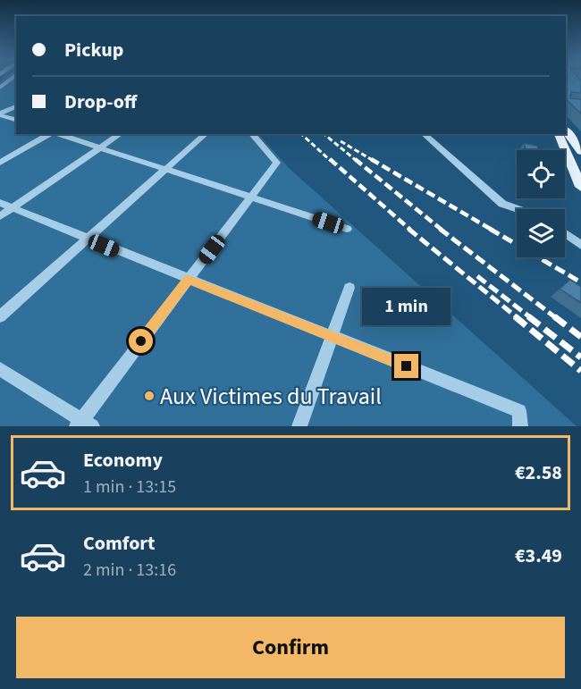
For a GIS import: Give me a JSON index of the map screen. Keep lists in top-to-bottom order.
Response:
{
  "places": ["Aux Victimes du Travail"],
  "page": {
    "banner": ["Pickup", "Drop-off"],
    "bubble": "1 min",
    "list": [
      {
        "name": "Economy",
        "note": "1 min · 13:15",
        "value": "€2.58"
      },
      {
        "name": "Comfort",
        "note": "2 min · 13:16",
        "value": "€3.49"
      }
    ],
    "buttons": "Confirm"
  }
}
